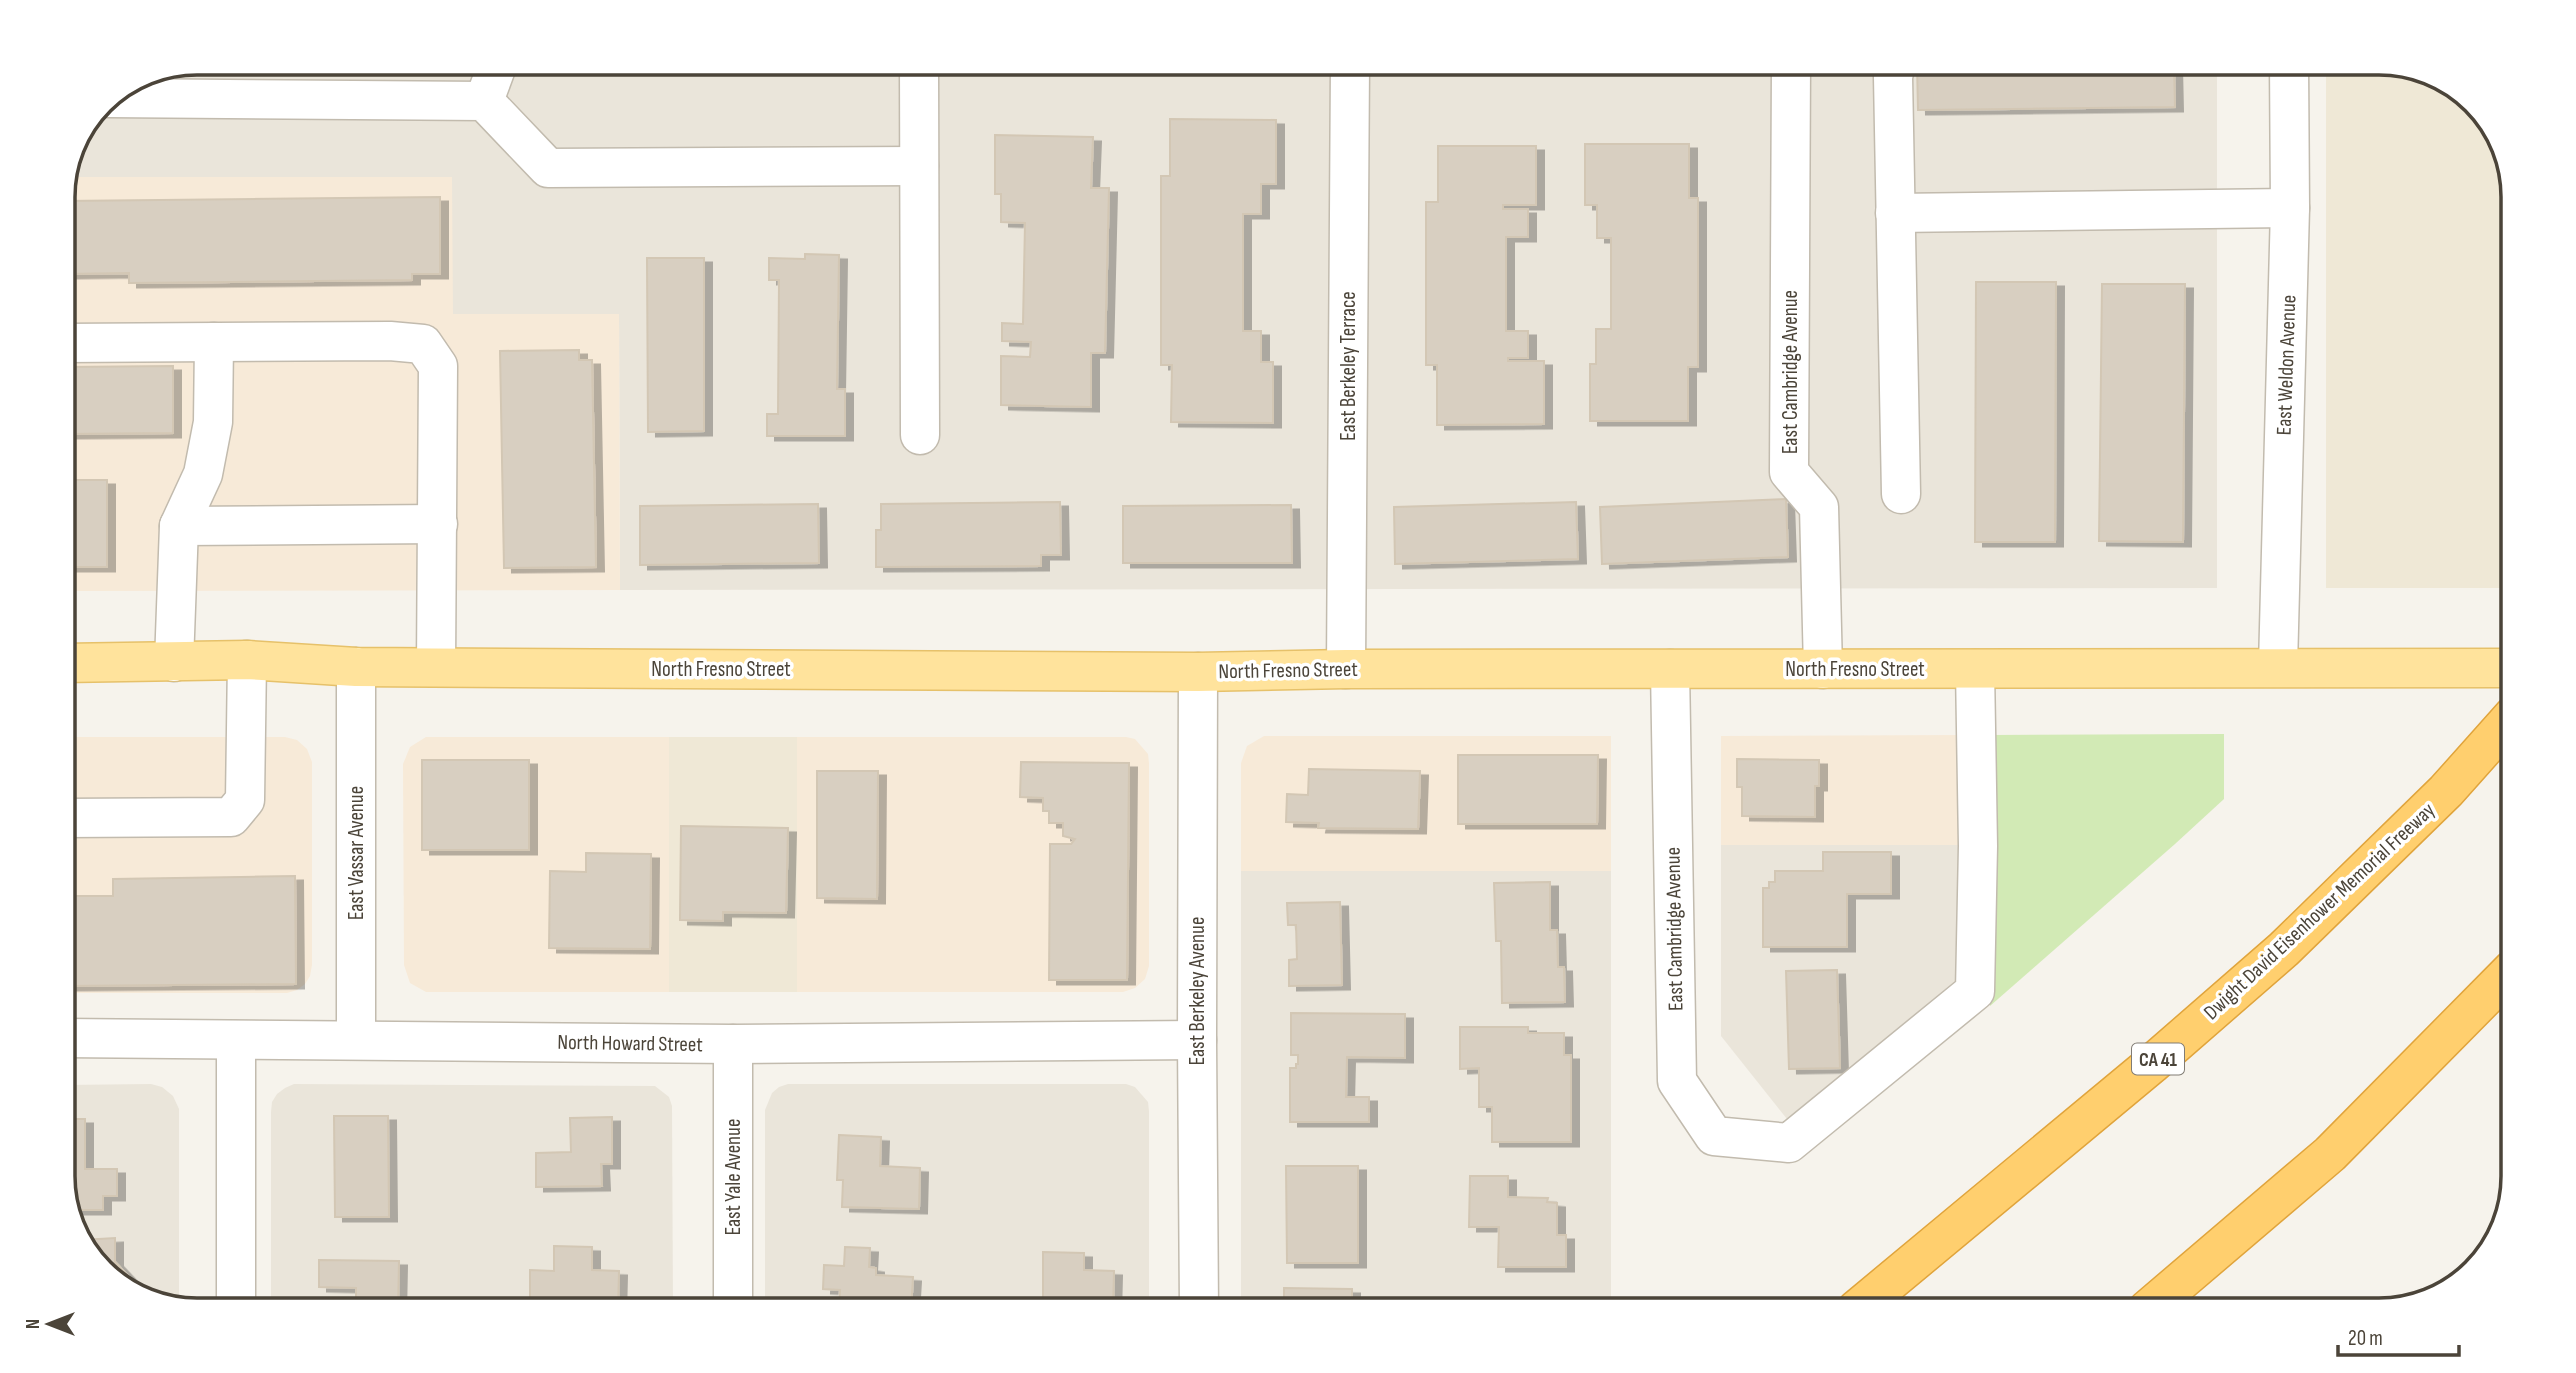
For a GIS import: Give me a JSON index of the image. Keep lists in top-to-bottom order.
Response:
{
  "streets": {
    "highway": ["Dwight David Eisenhower Memorial Freeway", "CA 41"],
    "main road": ["North Fresno Street"],
    "street": [
      "East Weldon Avenue",
      "East Berkeley Terrace",
      "East Cambridge Avenue",
      "East Vassar Avenue",
      "East Berkeley Avenue",
      "North Howard Street",
      "East Yale Avenue"
    ]
  },
  "crossings": [
    ["East Weldon Avenue", "North Fresno Street"],
    ["East Berkeley Terrace", "North Fresno Street"],
    ["East Cambridge Avenue", "North Fresno Street"],
    ["North Fresno Street", "East Vassar Avenue"],
    ["North Fresno Street", "East Berkeley Avenue"],
    ["East Vassar Avenue", "North Howard Street"],
    ["East Berkeley Avenue", "North Howard Street"],
    ["North Howard Street", "East Yale Avenue"]
  ],
  "scale_bar": "20 m",
  "north": "left"
}
